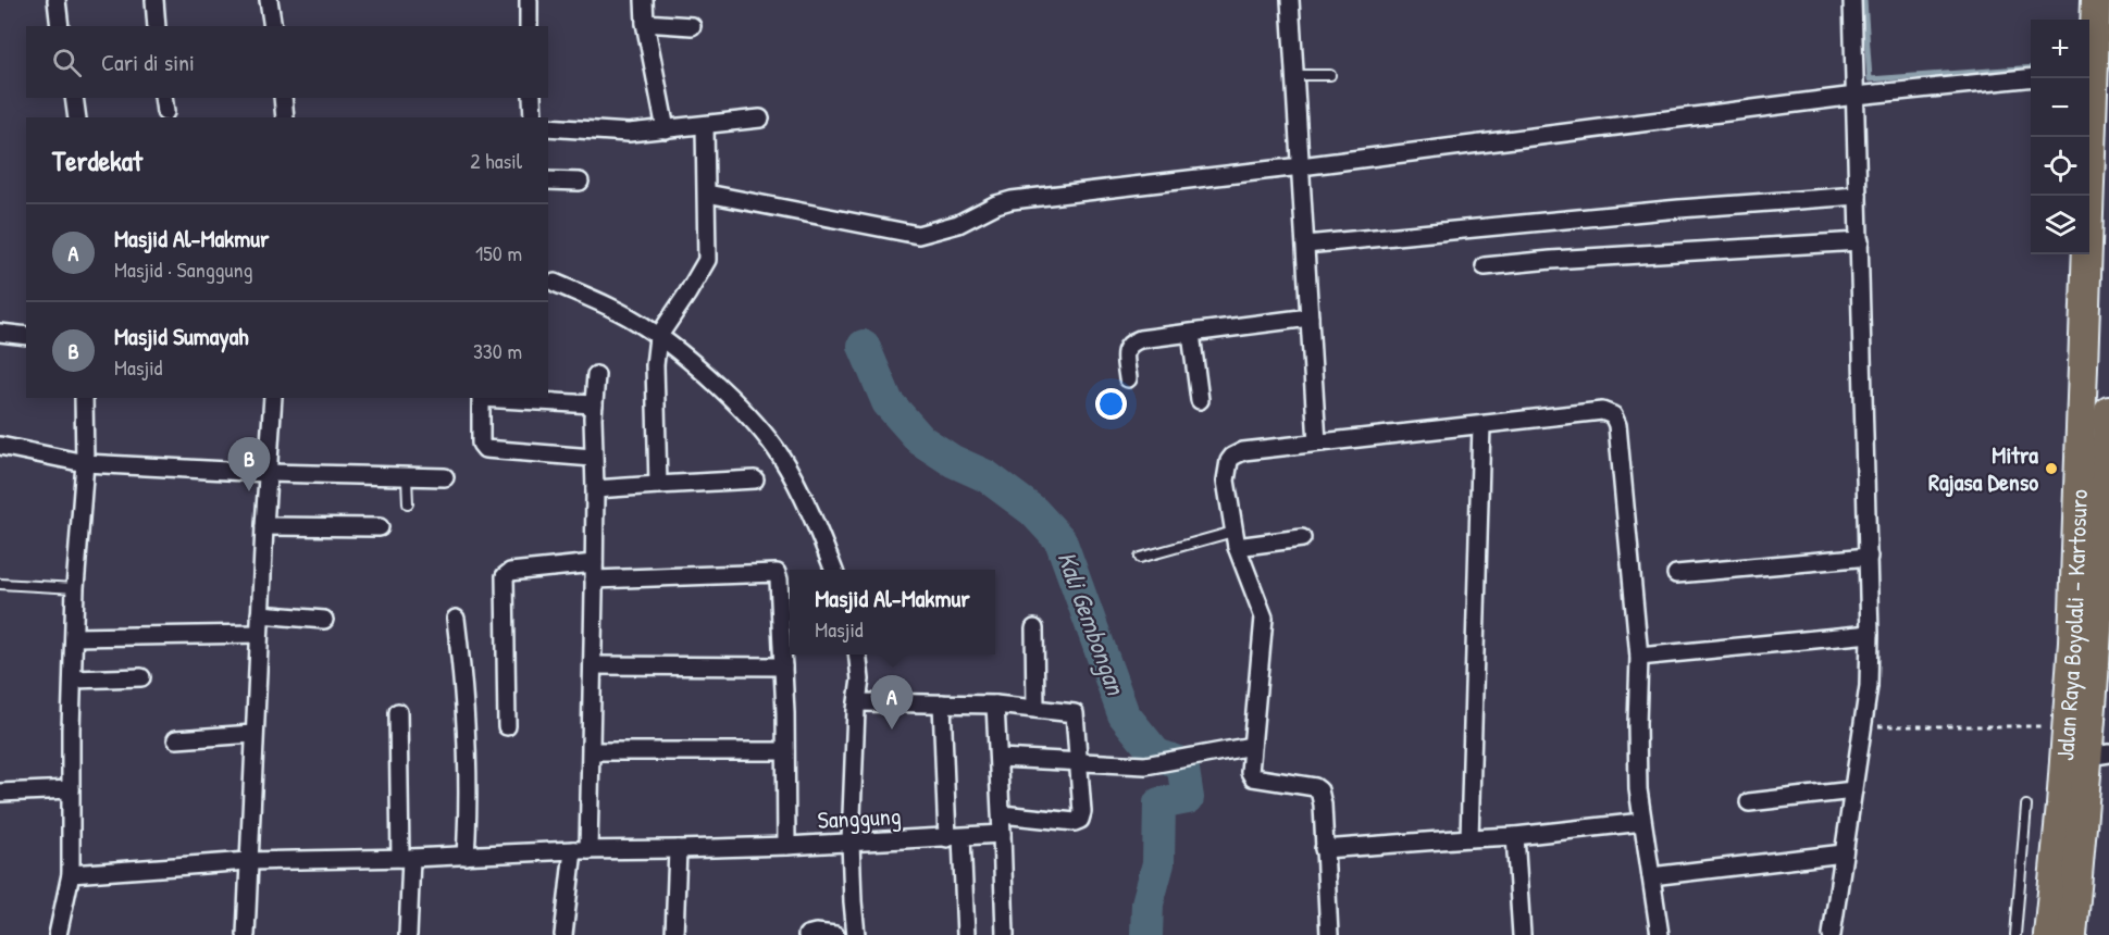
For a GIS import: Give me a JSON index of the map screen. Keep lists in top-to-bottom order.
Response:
{
  "streets": {
    "highway": ["Jalan Raya Boyolali - Kartosuro"],
    "street": ["Sanggung"]
  },
  "water": ["Kali Gembongan"],
  "places": ["Mitra Rajasa Denso"],
  "page": {
    "map_buttons": ["+", "−"],
    "search": "Cari di sini",
    "heading": ["Terdekat", "2 hasil"],
    "list": [
      {
        "mark": "A",
        "name": "Masjid Al-Makmur",
        "note": "Masjid · Sanggung",
        "value": "150 m"
      },
      {
        "mark": "B",
        "name": "Masjid Sumayah",
        "note": "Masjid",
        "value": "330 m"
      }
    ],
    "pins": ["B", "A"],
    "popup": ["Masjid Al-Makmur", "Masjid"]
  }
}
